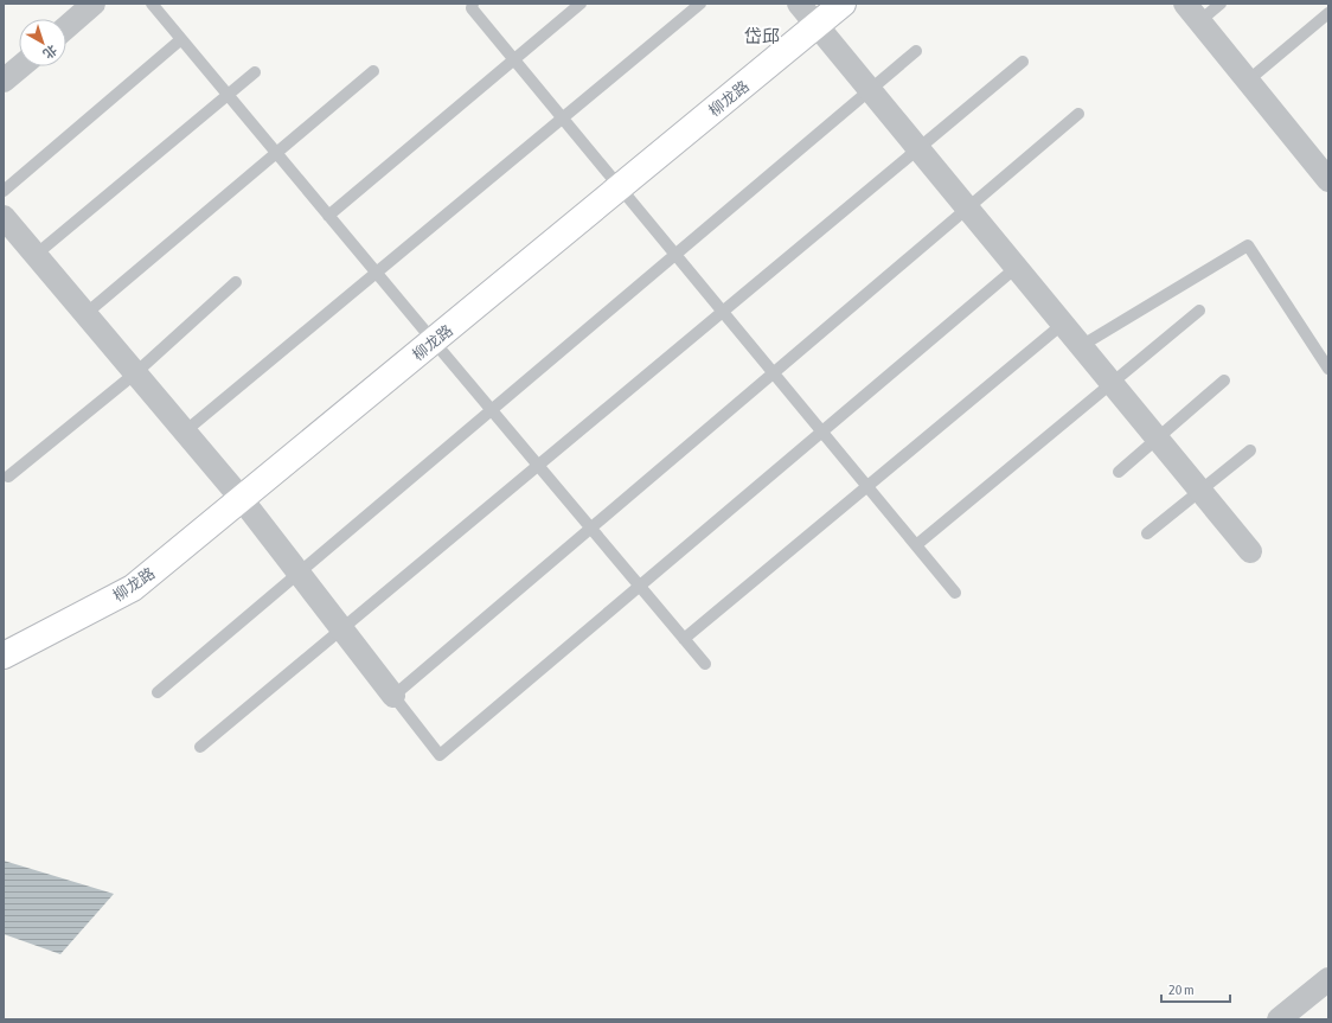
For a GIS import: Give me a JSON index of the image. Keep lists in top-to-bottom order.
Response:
{
  "streets": {
    "street": ["柳龙路"]
  },
  "districts": ["岱邱"],
  "scale_bar": "20 m",
  "north": "bottom right"
}
